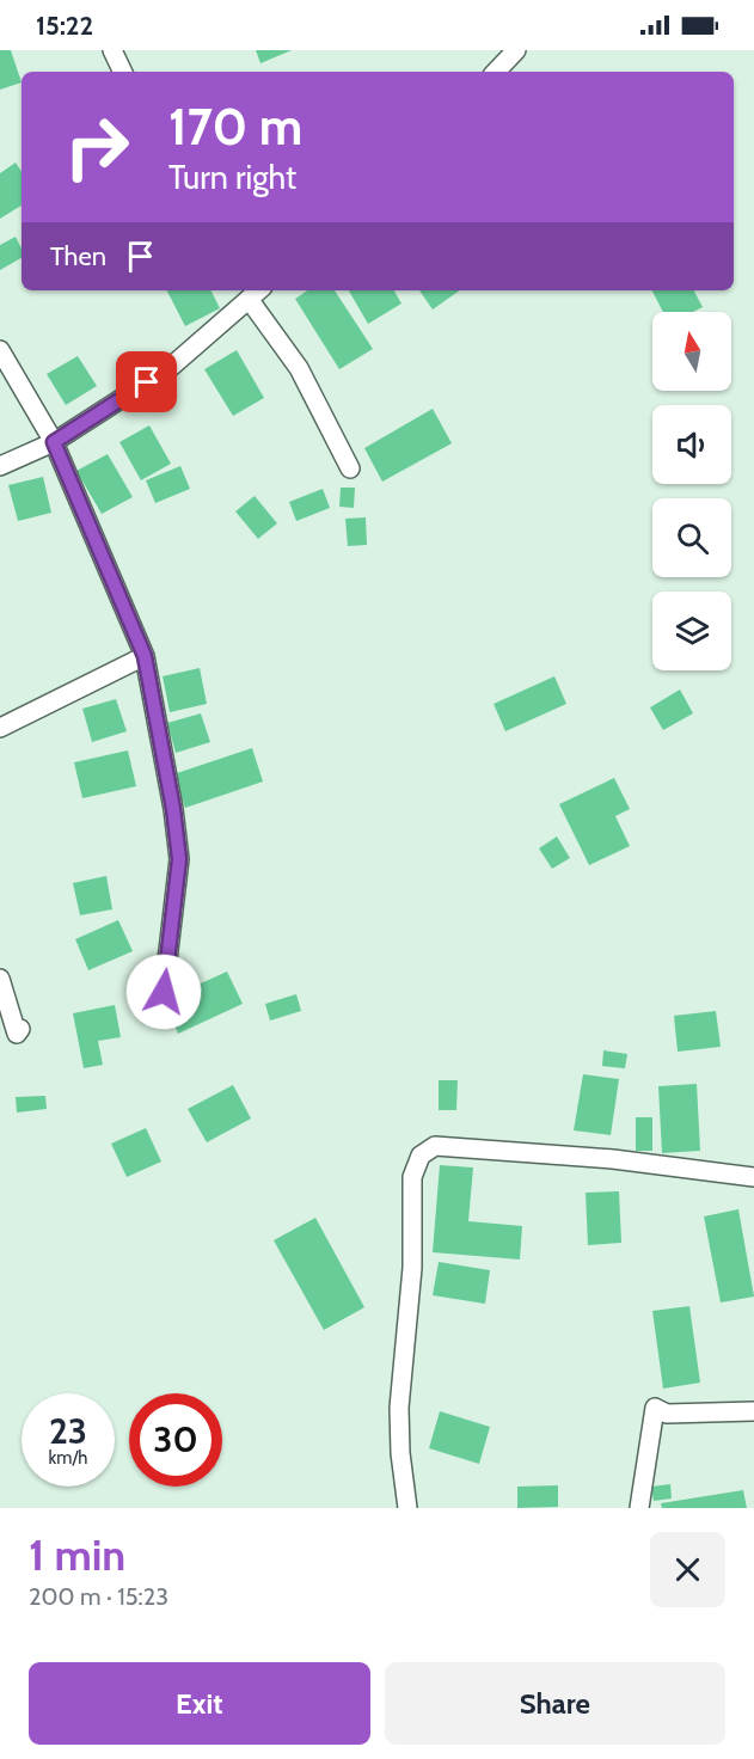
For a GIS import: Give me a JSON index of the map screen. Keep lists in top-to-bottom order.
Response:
{
  "north": "top",
  "page": {
    "status": "15:22",
    "turn": ["170 m", "Turn right"],
    "then": "Then",
    "speed": "23 km/h",
    "limit": "30",
    "heading": ["1 min", "200 m · 15:23"],
    "buttons": ["Exit", "Share"]
  }
}
